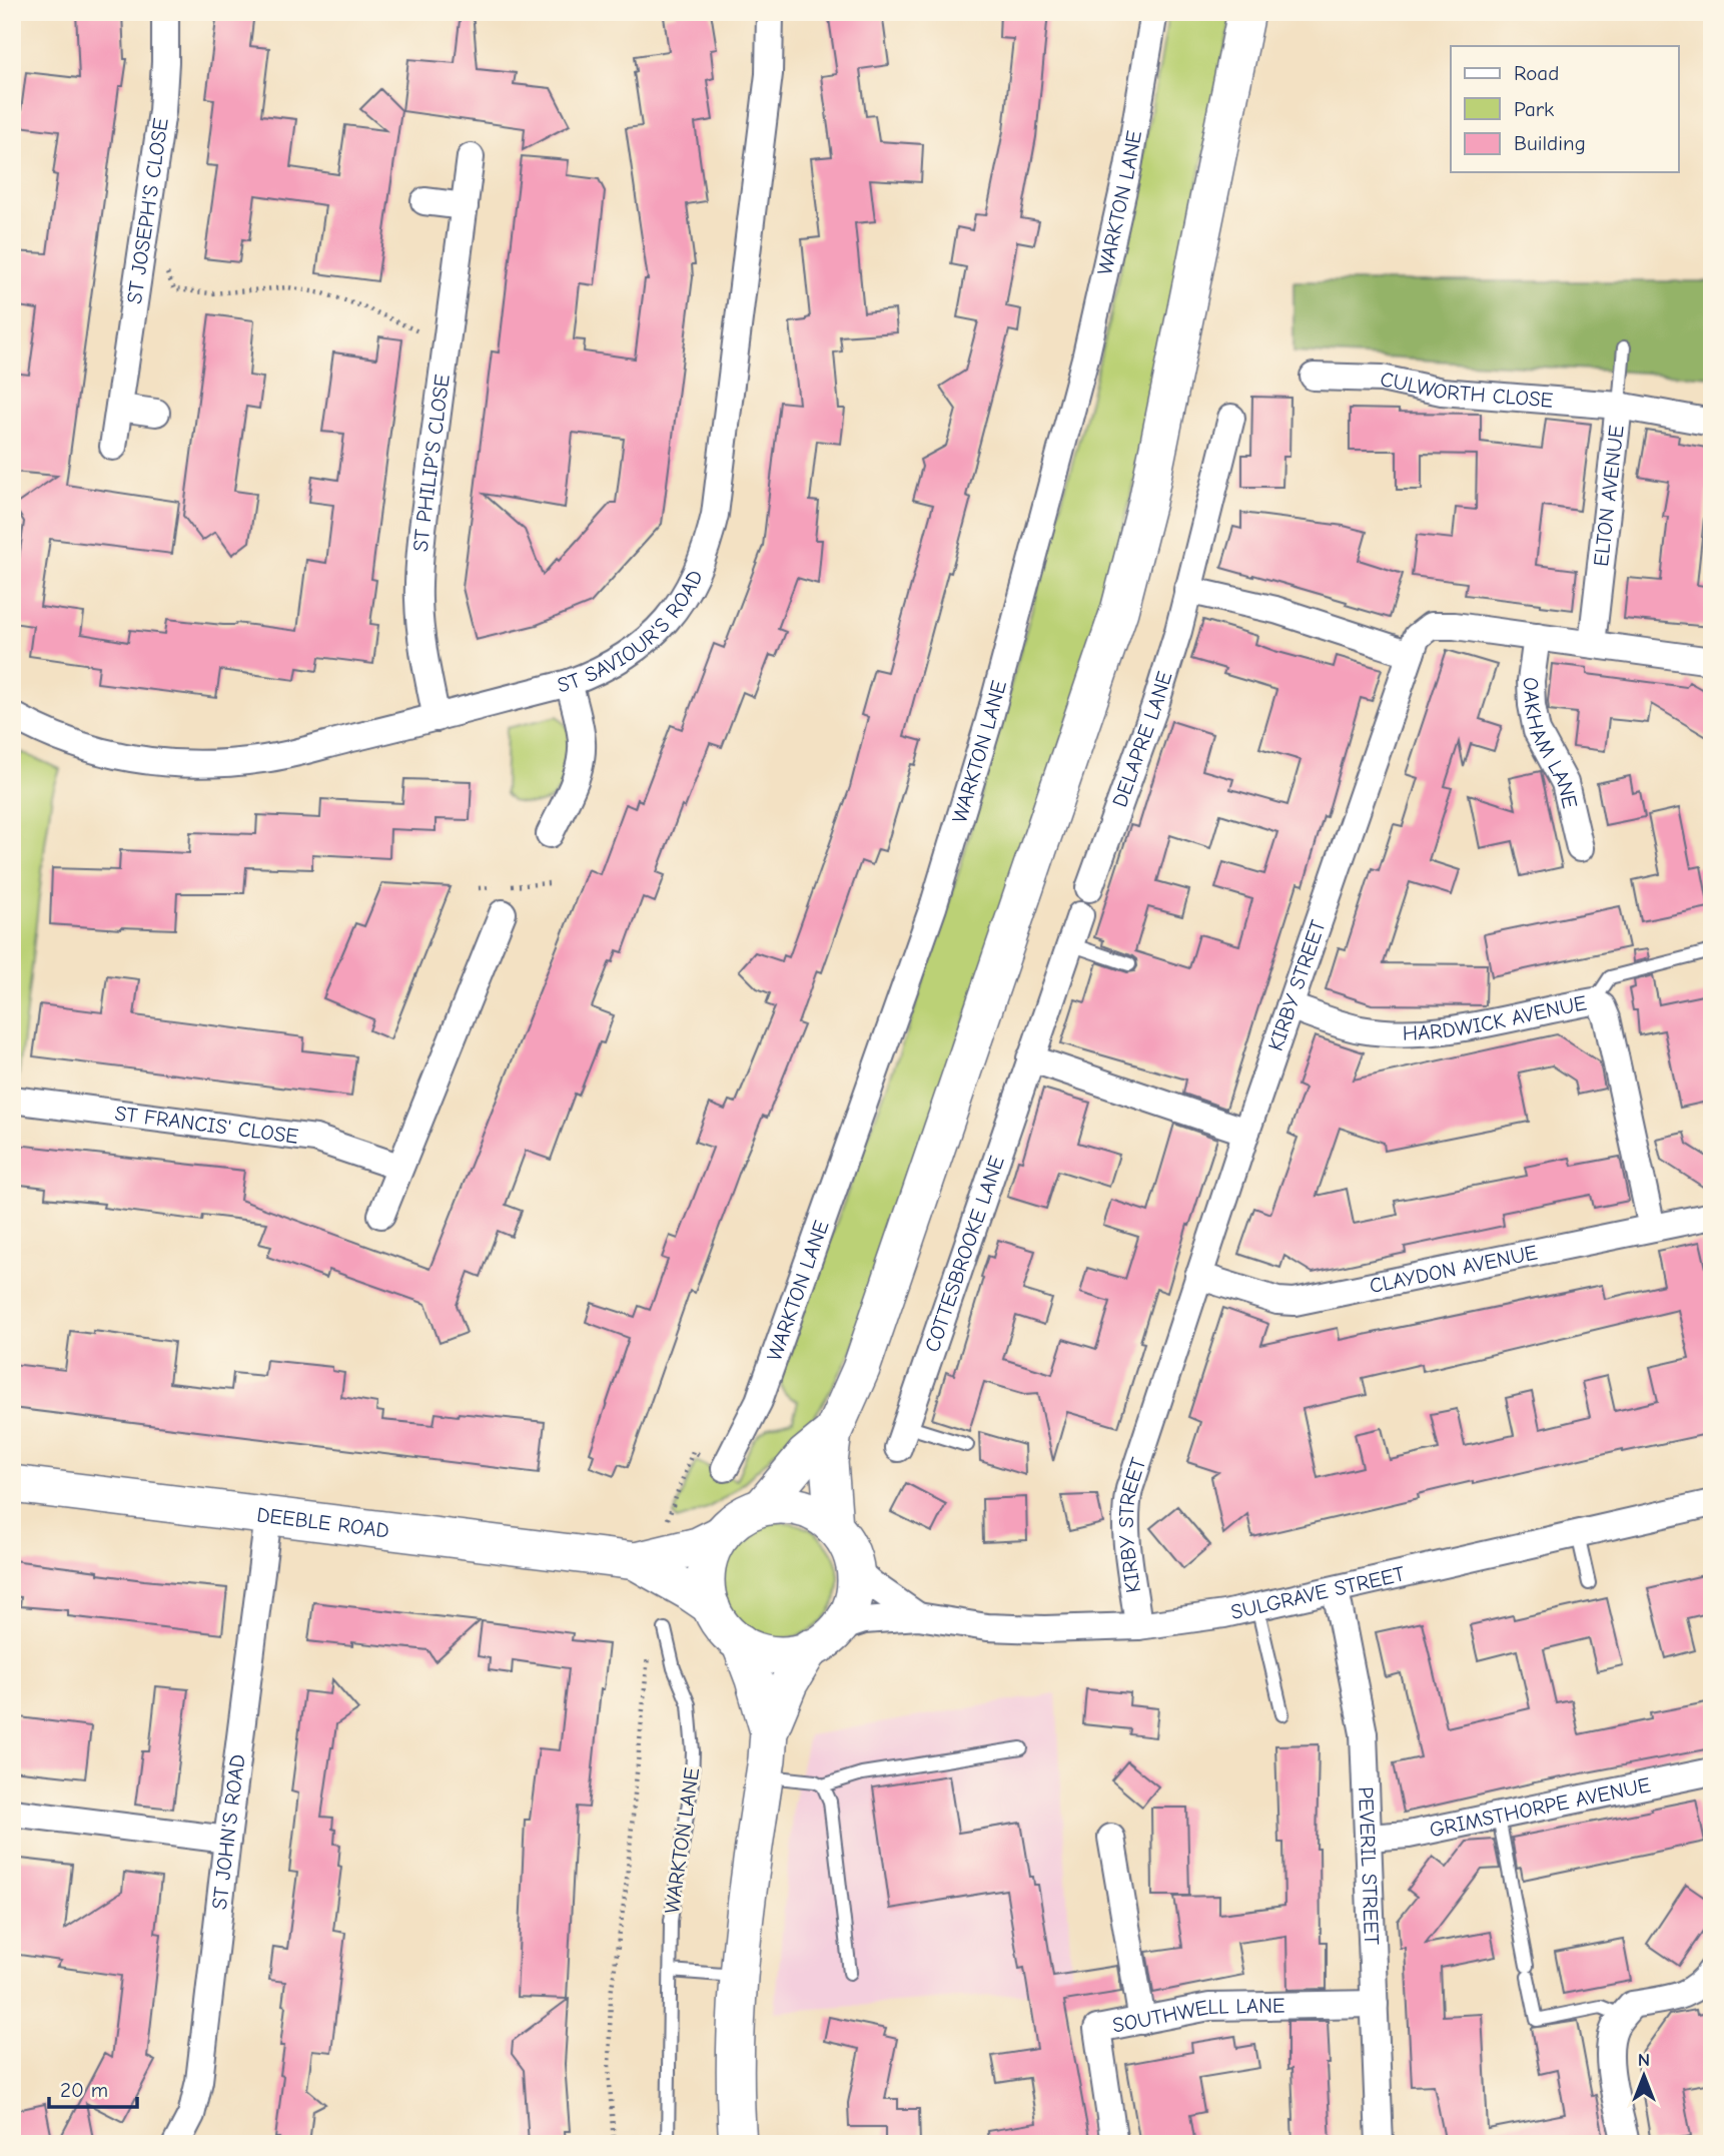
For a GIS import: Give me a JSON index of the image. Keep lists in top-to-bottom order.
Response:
{
  "streets": {
    "street": [
      "WARKTON LANE",
      "ST JOSEPH'S CLOSE",
      "CULWORTH CLOSE",
      "ST PHILIP'S CLOSE",
      "ELTON AVENUE",
      "ST SAVIOUR'S ROAD",
      "DELAPRE LANE",
      "OAKHAM LANE",
      "KIRBY STREET",
      "HARDWICK AVENUE",
      "ST FRANCIS' CLOSE",
      "COTTESBROOKE LANE",
      "CLAYDON AVENUE",
      "DEEBLE ROAD",
      "SULGRAVE STREET",
      "GRIMSTHORPE AVENUE",
      "ST JOHN'S ROAD",
      "PEVERIL STREET",
      "SOUTHWELL LANE"
    ]
  },
  "crossings": [
    ["CULWORTH CLOSE", "ELTON AVENUE"],
    ["ST PHILIP'S CLOSE", "ST SAVIOUR'S ROAD"],
    ["ELTON AVENUE", "KIRBY STREET"],
    ["OAKHAM LANE", "KIRBY STREET"],
    ["KIRBY STREET", "HARDWICK AVENUE"],
    ["KIRBY STREET", "CLAYDON AVENUE"],
    ["KIRBY STREET", "SULGRAVE STREET"],
    ["HARDWICK AVENUE", "CLAYDON AVENUE"],
    ["DEEBLE ROAD", "SULGRAVE STREET"],
    ["DEEBLE ROAD", "ST JOHN'S ROAD"],
    ["SULGRAVE STREET", "PEVERIL STREET"],
    ["GRIMSTHORPE AVENUE", "PEVERIL STREET"],
    ["PEVERIL STREET", "SOUTHWELL LANE"]
  ],
  "legend": ["Road", "Park", "Building"],
  "scale_bar": "20 m",
  "north": "top"
}
